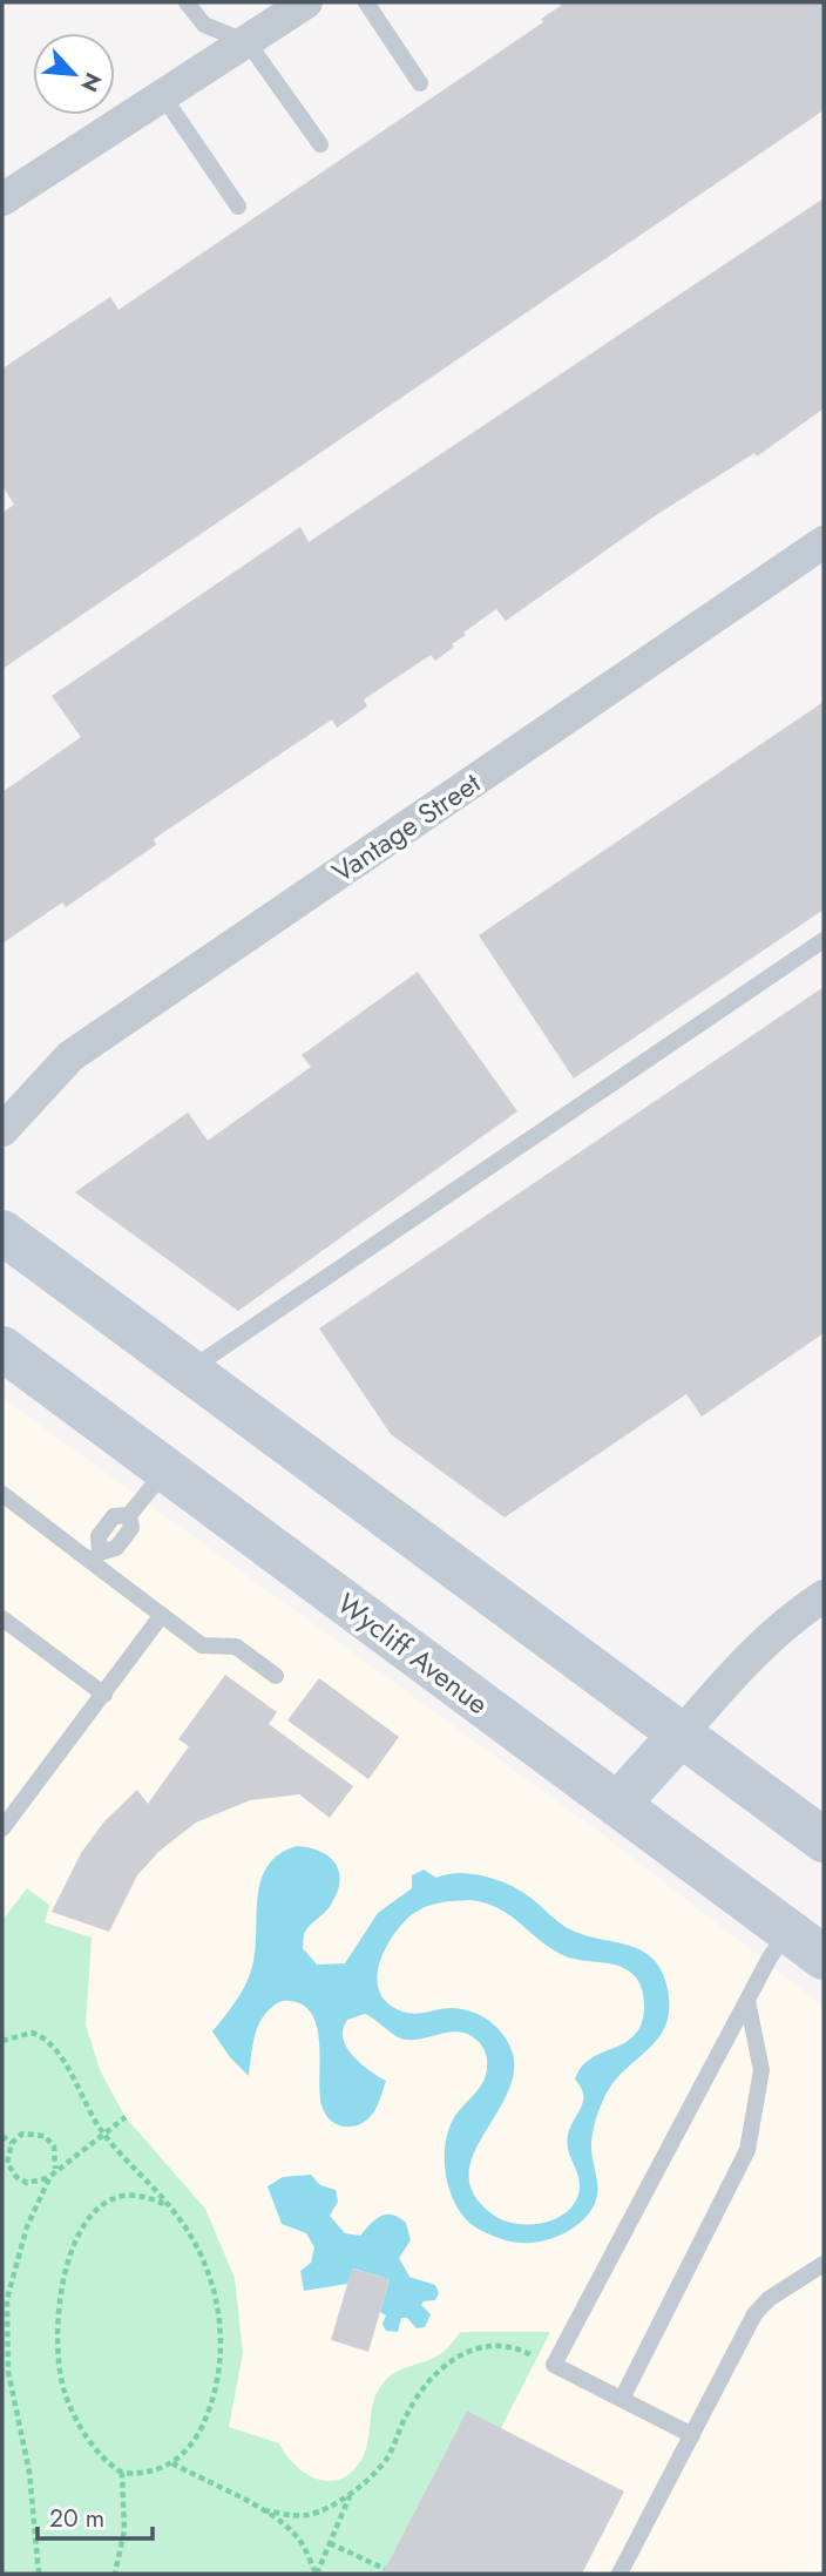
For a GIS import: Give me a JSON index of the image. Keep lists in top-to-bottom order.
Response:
{
  "streets": {
    "main road": ["Wycliff Avenue"],
    "street": ["Vantage Street"]
  },
  "scale_bar": "20 m",
  "north": "bottom right"
}
